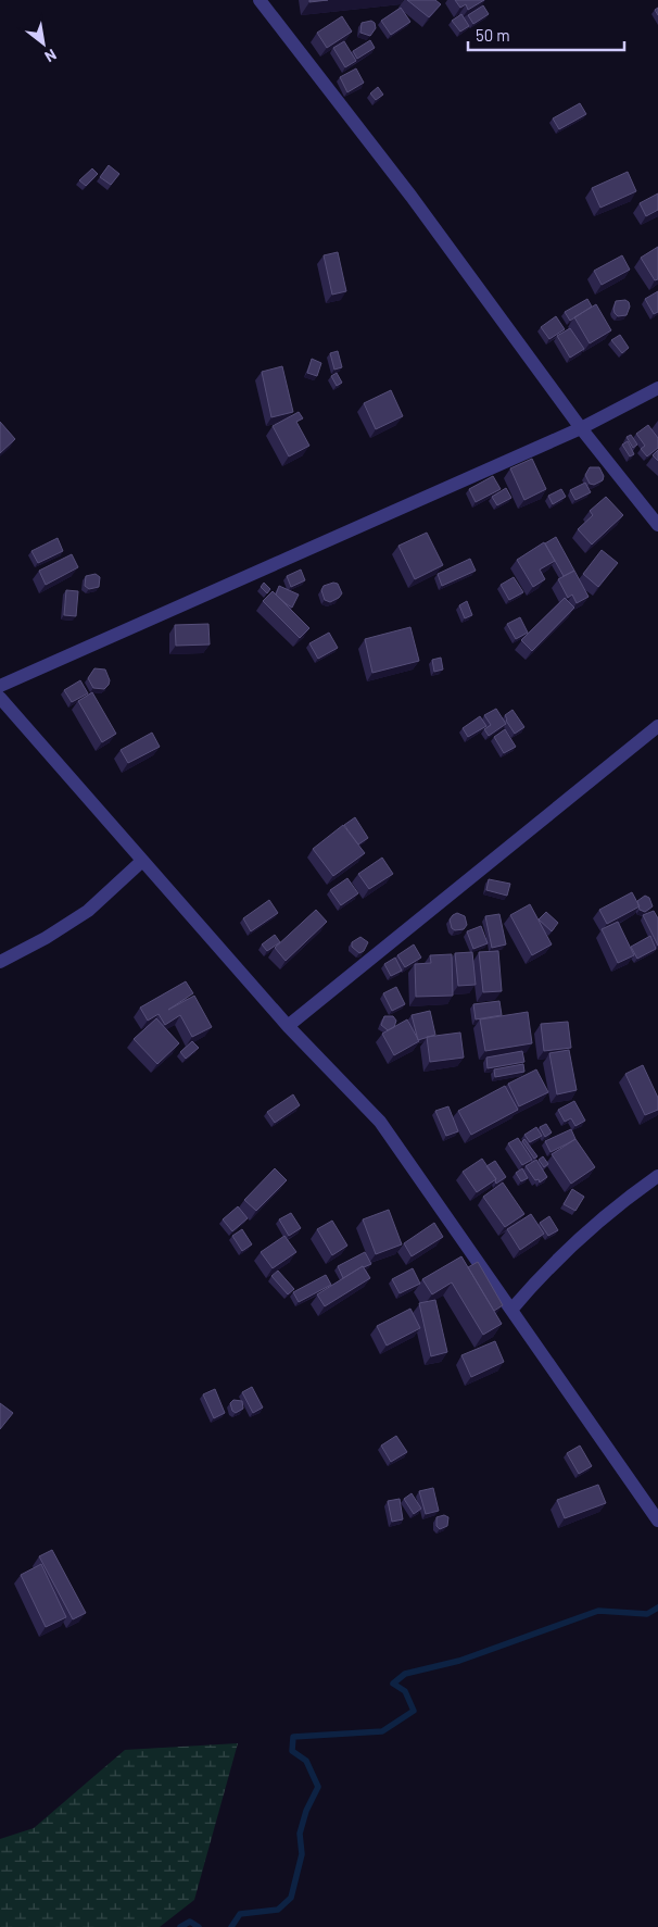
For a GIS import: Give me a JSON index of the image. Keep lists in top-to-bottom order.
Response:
{
  "scale_bar": "50 m",
  "north": "bottom right"
}
